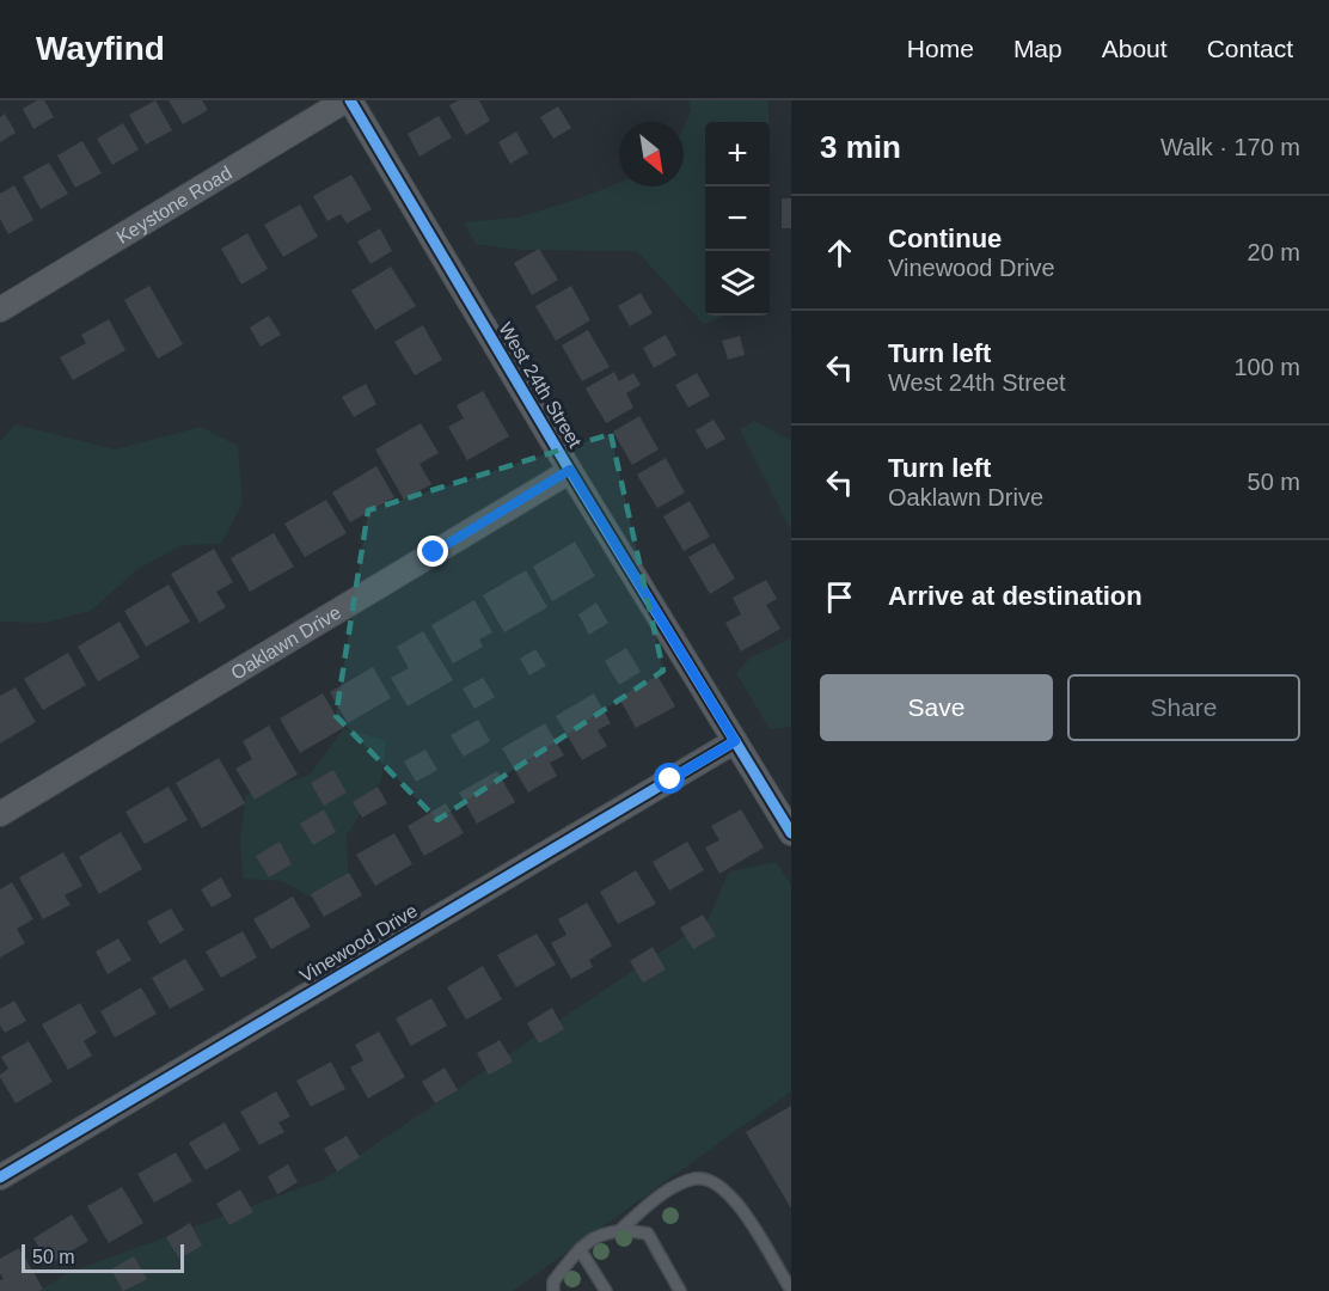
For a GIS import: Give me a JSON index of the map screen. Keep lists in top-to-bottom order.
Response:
{
  "streets": {
    "street": [
      "Keystone Road",
      "West 24th Street",
      "Oaklawn Drive",
      "Vinewood Drive"
    ]
  },
  "crossings": [
    ["West 24th Street", "Oaklawn Drive"],
    ["West 24th Street", "Vinewood Drive"]
  ],
  "scale_bar": "50 m",
  "north": "bottom right",
  "page": {
    "header": "Wayfind",
    "nav": [
      "Home",
      "Map",
      "About",
      "Contact"
    ],
    "heading": ["3 min", "Walk · 170 m"],
    "map_buttons": ["+", "−"],
    "list": [
      ["Continue", "Vinewood Drive", "20 m"],
      ["Turn left", "West 24th Street", "100 m"],
      ["Turn left", "Oaklawn Drive", "50 m"],
      "Arrive at destination"
    ],
    "buttons": ["Save", "Share"],
    "scale": "50 m"
  }
}
